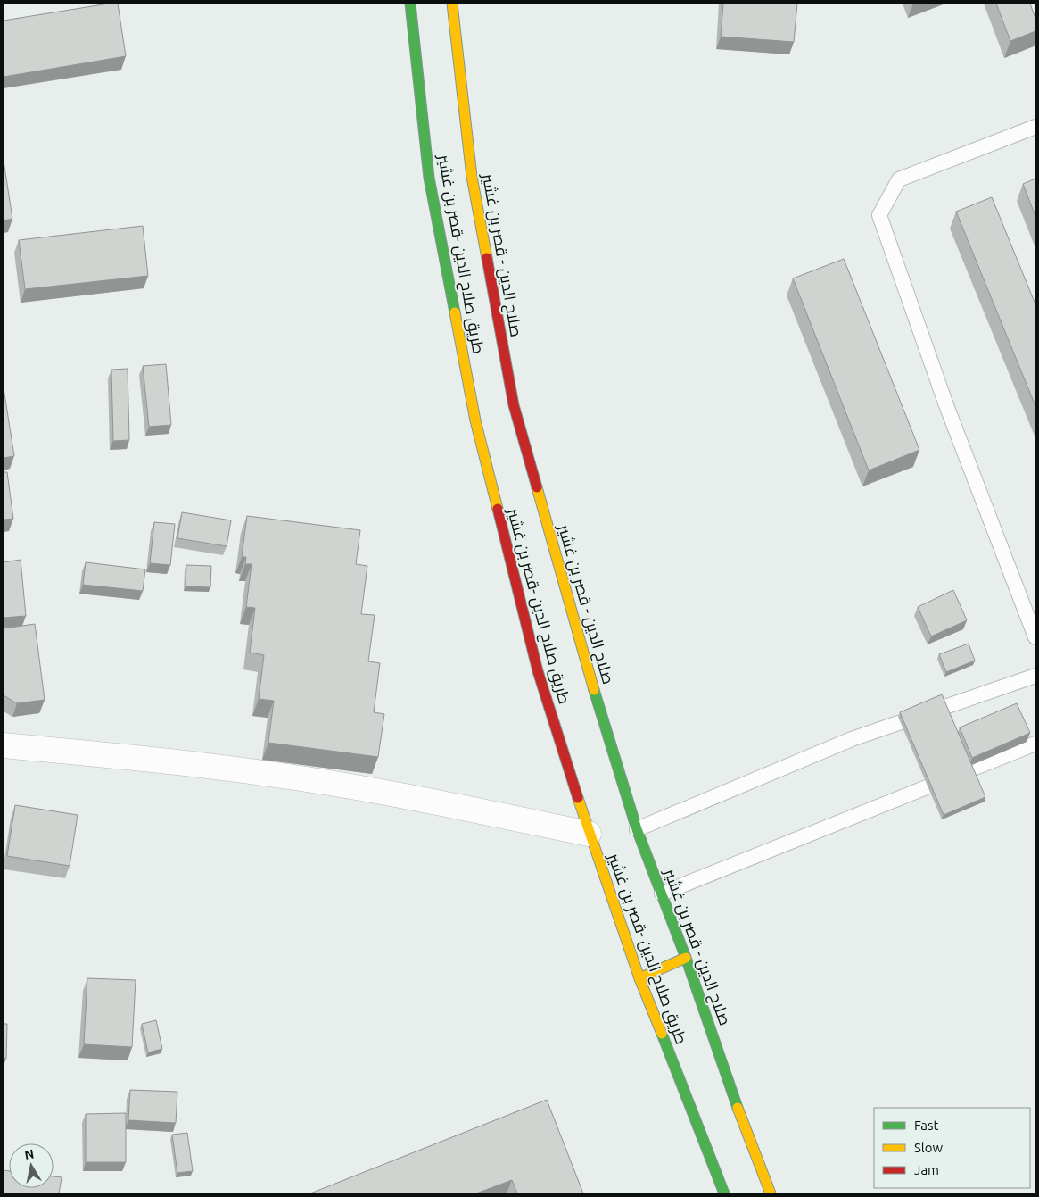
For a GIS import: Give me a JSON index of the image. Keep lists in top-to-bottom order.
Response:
{
  "streets": {
    "highway": ["طريق صلاح الدين -قصر بن غشير", "صلاح الدين - قصر بن غشير"]
  },
  "legend": ["Fast", "Slow", "Jam"],
  "north": "top"
}
